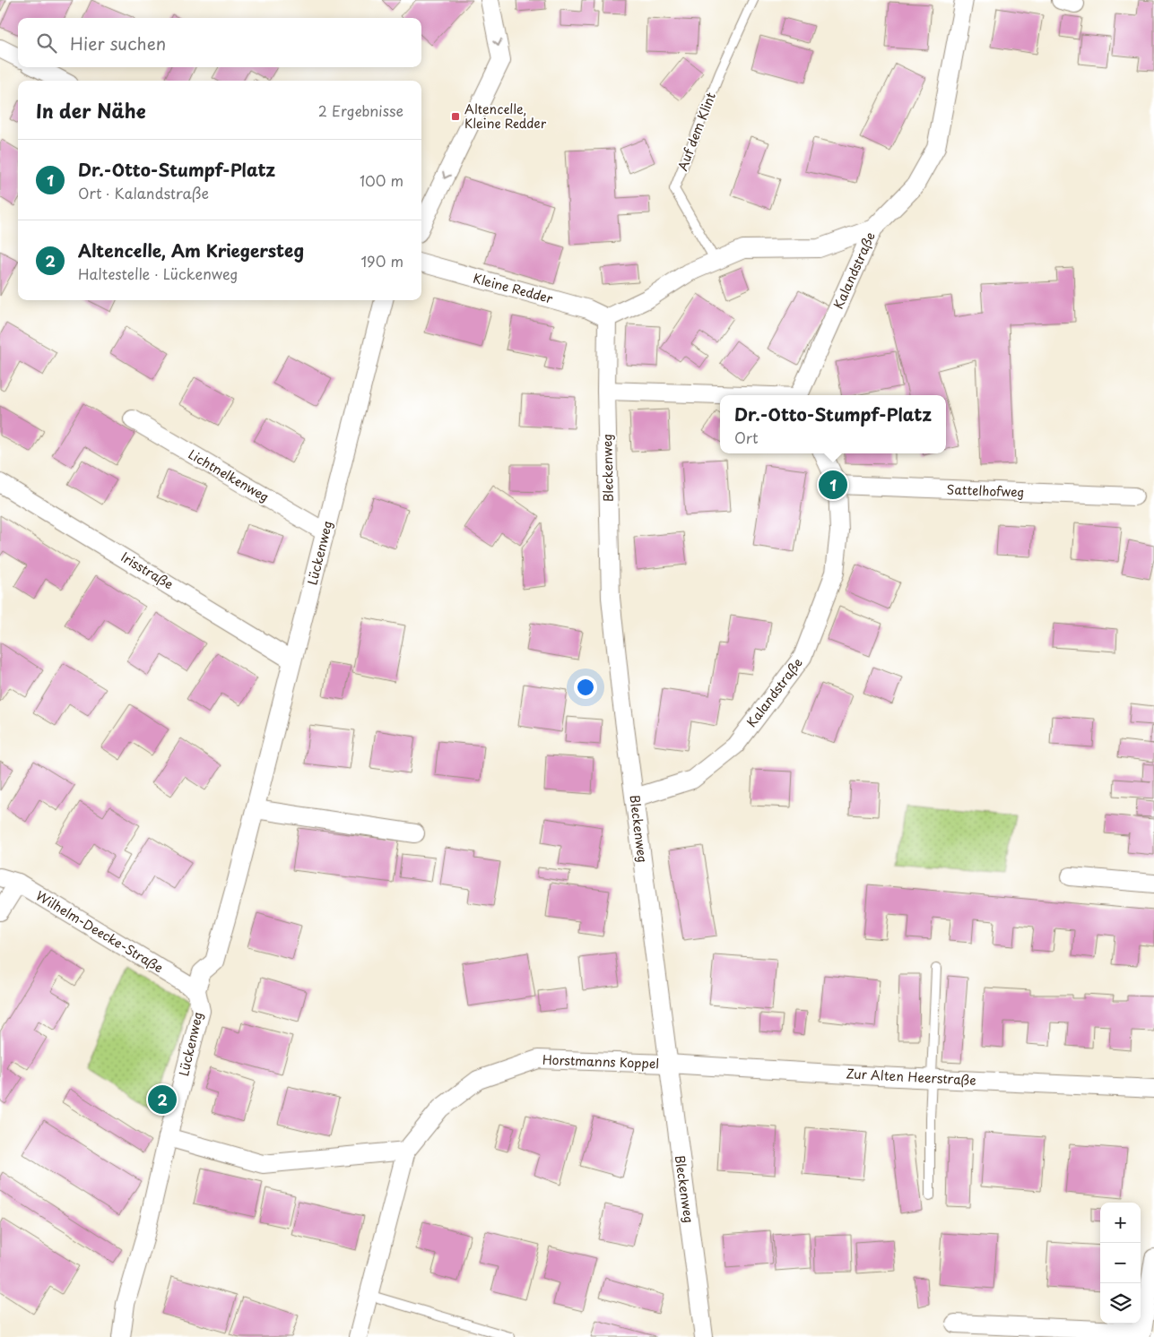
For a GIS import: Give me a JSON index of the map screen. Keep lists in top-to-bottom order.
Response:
{
  "streets": {
    "street": [
      "Kalandstraße",
      "Kleine Redder",
      "Bleckenweg",
      "Lichtnelkenweg",
      "Sattelhofweg",
      "Lückenweg",
      "Irisstraße",
      "Wilhelm-Deecke-Straße",
      "Horstmanns Koppel",
      "Zur Alten Heerstraße"
    ],
    "lane": ["Auf dem Klint"]
  },
  "crossings": [
    ["Kalandstraße", "Bleckenweg"],
    ["Kalandstraße", "Sattelhofweg"],
    ["Kleine Redder", "Bleckenweg"],
    ["Bleckenweg", "Horstmanns Koppel"],
    ["Bleckenweg", "Zur Alten Heerstraße"],
    ["Lichtnelkenweg", "Lückenweg"],
    ["Lückenweg", "Irisstraße"],
    ["Lückenweg", "Wilhelm-Deecke-Straße"],
    ["Horstmanns Koppel", "Zur Alten Heerstraße"]
  ],
  "places": {
    "transit": ["Altencelle, Kleine Redder"]
  },
  "page": {
    "search": "Hier suchen",
    "heading": ["In der Nähe", "2 Ergebnisse"],
    "list": [
      {
        "mark": "1",
        "name": "Dr.-Otto-Stumpf-Platz",
        "note": "Ort · Kalandstraße",
        "value": "100 m"
      },
      {
        "mark": "2",
        "name": "Altencelle, Am Kriegersteg",
        "note": "Haltestelle · Lückenweg",
        "value": "190 m"
      }
    ],
    "popup": ["Dr.-Otto-Stumpf-Platz", "Ort"],
    "pins": ["1", "2"],
    "map_buttons": ["+", "−"]
  }
}
